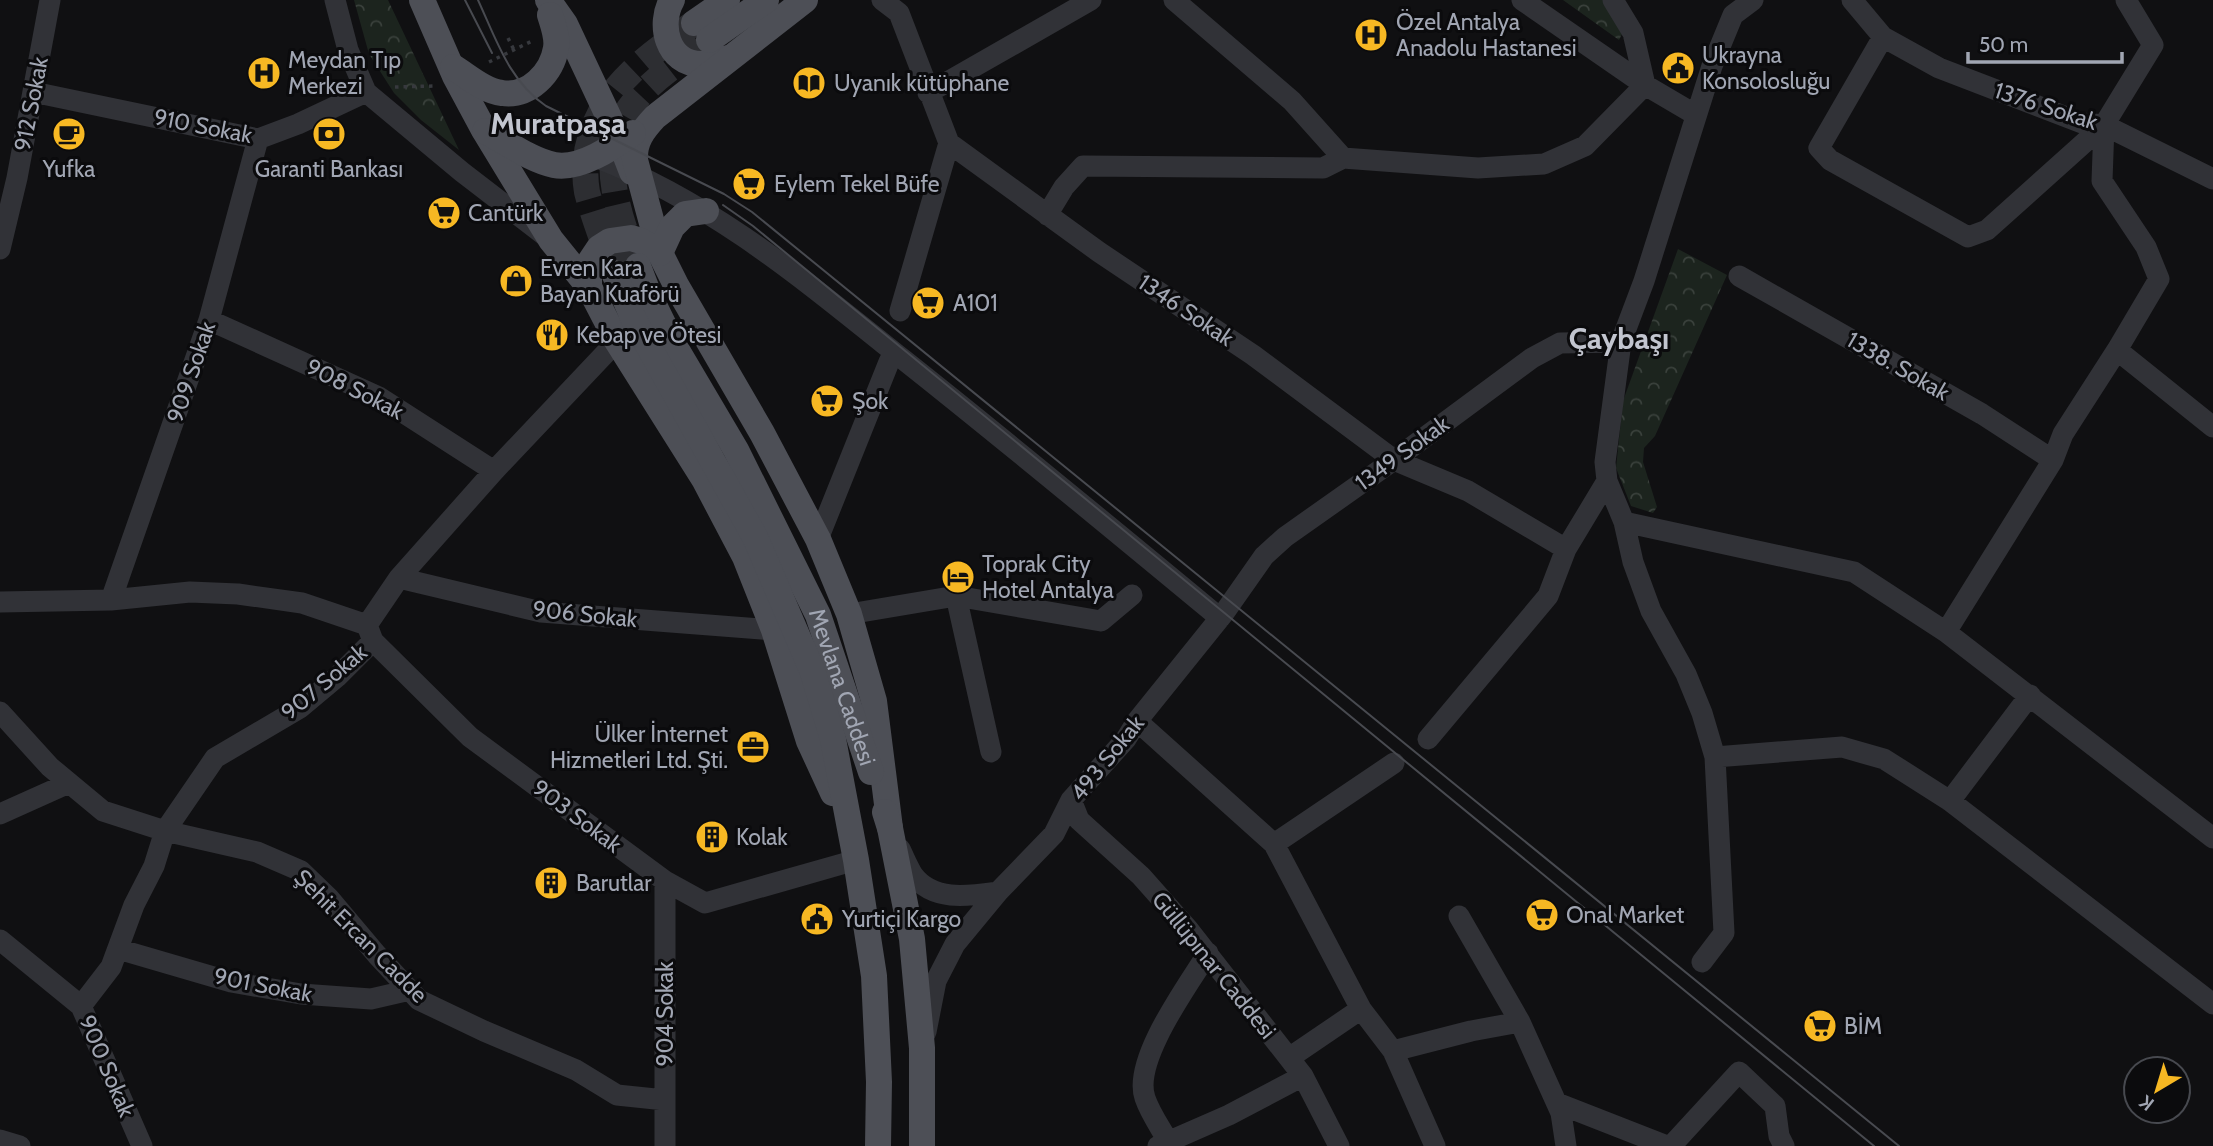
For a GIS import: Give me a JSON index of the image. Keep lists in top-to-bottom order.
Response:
{
  "streets": {
    "main road": ["Mevlana Caddesi"],
    "street": [
      "912 Sokak",
      "1376 Sokak",
      "910 Sokak",
      "1346 Sokak",
      "1338. Sokak",
      "909 Sokak",
      "908 Sokak",
      "1349 Sokak",
      "906 Sokak",
      "907 Sokak",
      "493 Sokak",
      "903 Sokak",
      "Şehit Ercan Cadde",
      "Güllüpınar Caddesi",
      "901 Sokak",
      "904 Sokak",
      "900 Sokak"
    ]
  },
  "crossings": [
    ["912 Sokak", "910 Sokak"],
    ["910 Sokak", "909 Sokak"],
    ["1346 Sokak", "1349 Sokak"],
    ["909 Sokak", "908 Sokak"],
    ["909 Sokak", "903 Sokak"],
    ["908 Sokak", "907 Sokak"],
    ["1349 Sokak", "493 Sokak"],
    ["906 Sokak", "907 Sokak"],
    ["907 Sokak", "903 Sokak"],
    ["907 Sokak", "Şehit Ercan Cadde"],
    ["907 Sokak", "901 Sokak"],
    ["907 Sokak", "900 Sokak"],
    ["Mevlana Caddesi", "493 Sokak"],
    ["Mevlana Caddesi", "903 Sokak"],
    ["493 Sokak", "Güllüpınar Caddesi"],
    ["903 Sokak", "904 Sokak"],
    ["Şehit Ercan Cadde", "901 Sokak"],
    ["Şehit Ercan Cadde", "904 Sokak"]
  ],
  "districts": ["Muratpaşa", "Çaybaşı"],
  "places": {
    "hospital": ["Özel Antalya Anadolu Hastanesi", "Meydan Tıp Merkezi"],
    "public building": ["Ukrayna Konsolosluğu", "Yurtiçi Kargo"],
    "library": ["Uyanık kütüphane"],
    "cafe": ["Yufka"],
    "bank": ["Garanti Bankası"],
    "supermarket": [
      "Eylem Tekel Büfe",
      "Cantürk",
      "A101",
      "Şok",
      "Onal Market",
      "BİM"
    ],
    "shop": ["Evren Kara Bayan Kuaförü"],
    "restaurant": ["Kebap ve Ötesi"],
    "hotel": ["Toprak City Hotel Antalya"],
    "office": ["Ülker İnternet Hizmetleri Ltd. Şti."],
    "building": ["Kolak", "Barutlar"]
  },
  "scale_bar": "50 m",
  "north": "bottom left"
}
